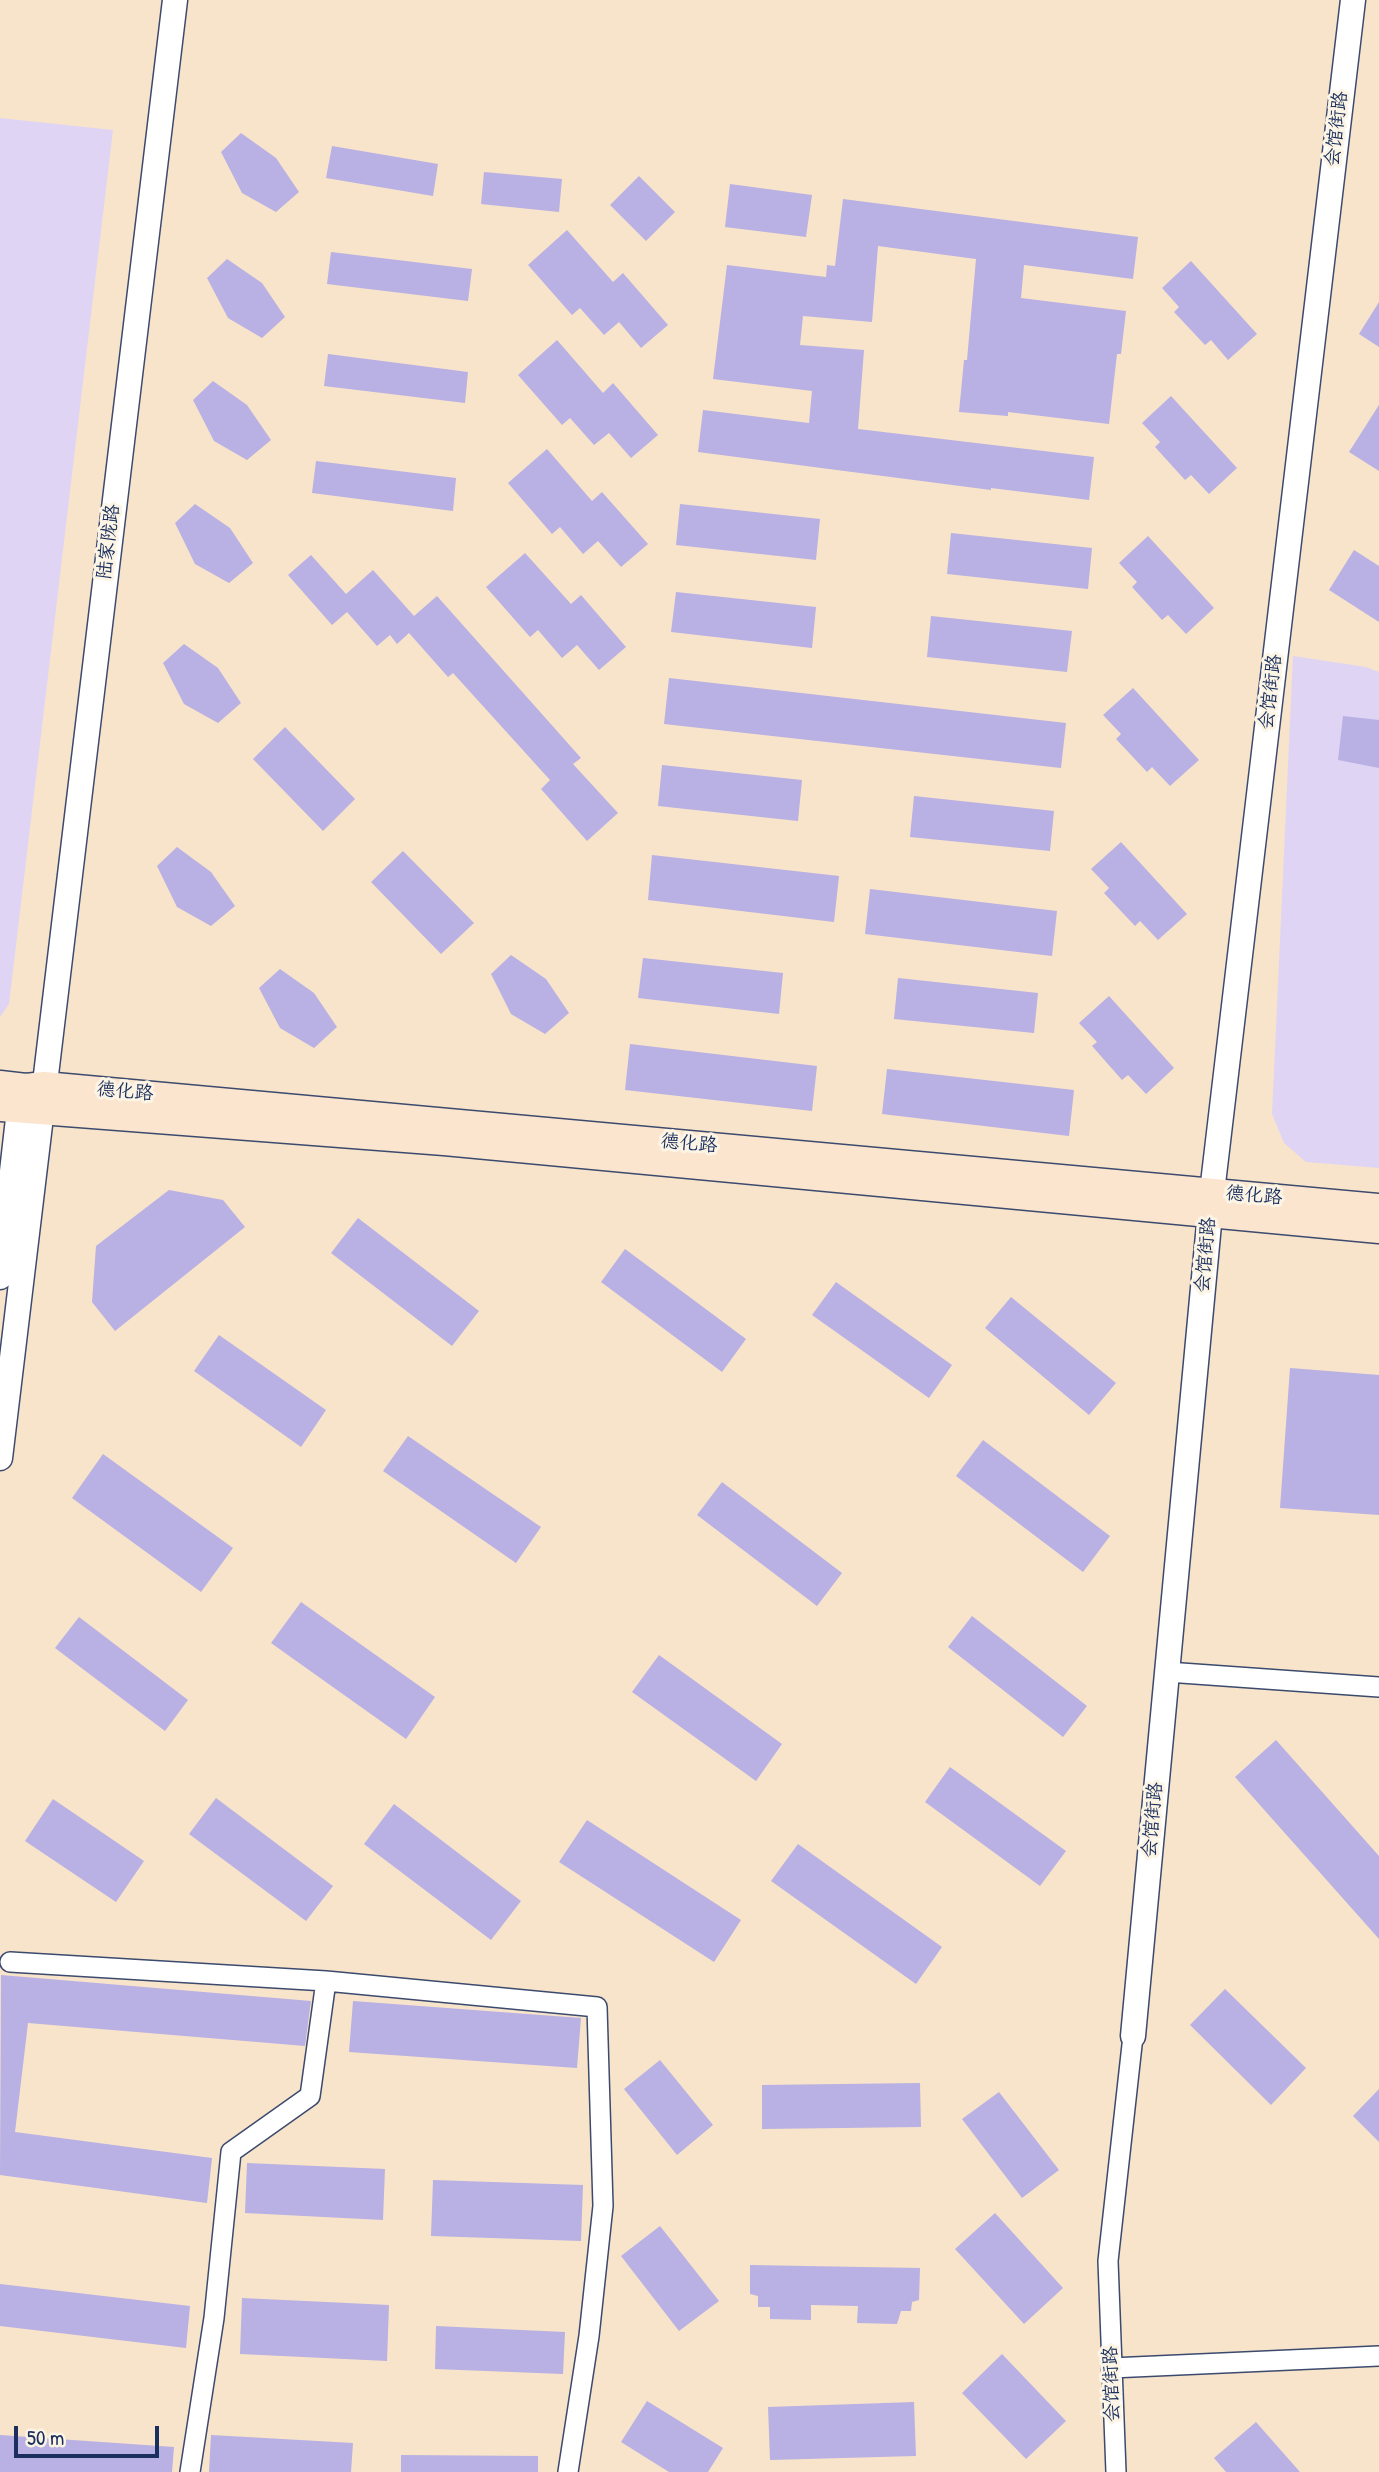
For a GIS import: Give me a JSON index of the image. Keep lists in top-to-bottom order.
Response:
{
  "streets": {
    "main road": ["德化路"],
    "street": ["会馆街路", "陆家陇路"]
  },
  "crossings": [
    ["会馆街路", "德化路"],
    ["陆家陇路", "德化路"]
  ],
  "scale_bar": "50 m"
}
